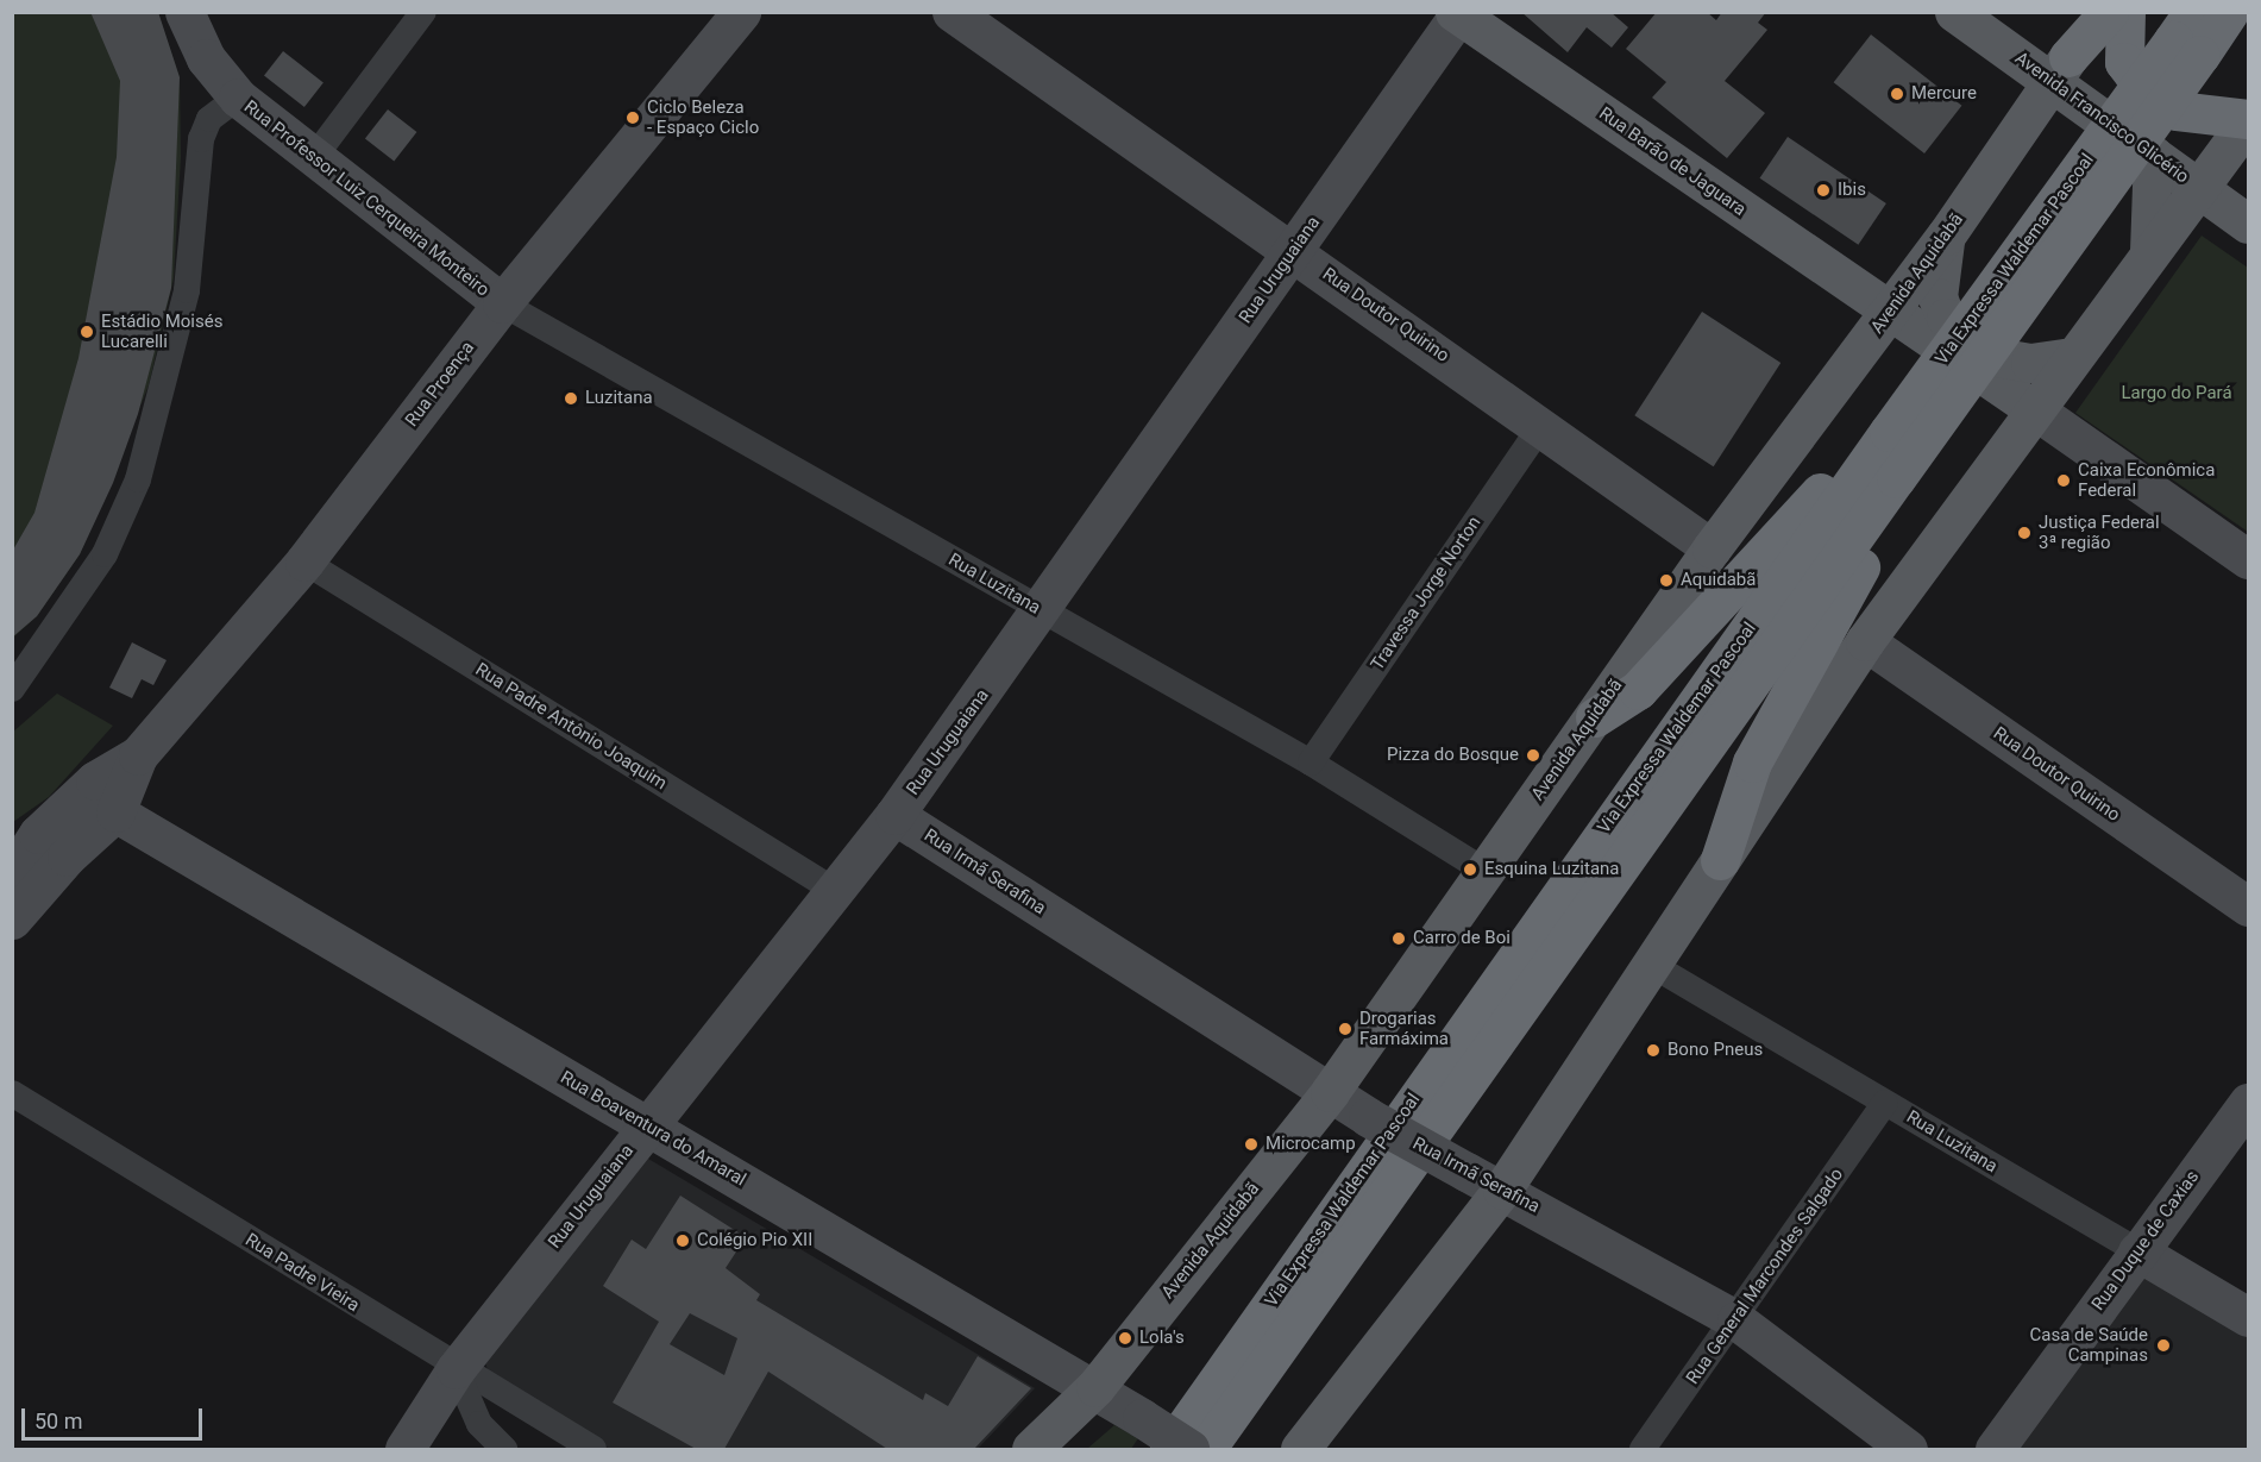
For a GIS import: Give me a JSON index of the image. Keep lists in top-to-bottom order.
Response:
{
  "streets": {
    "highway": ["Via Expressa Waldemar Pascoal"],
    "main road": [
      "Avenida Francisco Glicério",
      "Rua Barão de Jaguara",
      "Rua Professor Luiz Cerqueira Monteiro",
      "Rua Uruguaiana",
      "Avenida Aquidabã",
      "Rua Doutor Quirino",
      "Rua Proença",
      "Rua Luzitana",
      "Rua Irmã Serafina",
      "Rua Boaventura do Amaral",
      "Rua Duque de Caxias"
    ],
    "street": [
      "Travessa Jorge Norton",
      "Rua Padre Antônio Joaquim",
      "Rua Padre Vieira",
      "Rua General Marcondes Salgado"
    ]
  },
  "crossings": [
    ["Avenida Francisco Glicério", "Avenida Aquidabã"],
    ["Rua Barão de Jaguara", "Rua Uruguaiana"],
    ["Rua Barão de Jaguara", "Avenida Aquidabã"],
    ["Rua Professor Luiz Cerqueira Monteiro", "Rua Proença"],
    ["Rua Professor Luiz Cerqueira Monteiro", "Rua Luzitana"],
    ["Rua Uruguaiana", "Rua Doutor Quirino"],
    ["Rua Uruguaiana", "Rua Luzitana"],
    ["Rua Uruguaiana", "Rua Padre Antônio Joaquim"],
    ["Rua Uruguaiana", "Rua Irmã Serafina"],
    ["Rua Uruguaiana", "Rua Boaventura do Amaral"],
    ["Rua Uruguaiana", "Rua Padre Vieira"],
    ["Avenida Aquidabã", "Rua Doutor Quirino"],
    ["Avenida Aquidabã", "Rua Luzitana"],
    ["Avenida Aquidabã", "Rua Irmã Serafina"],
    ["Avenida Aquidabã", "Rua Boaventura do Amaral"],
    ["Rua Doutor Quirino", "Travessa Jorge Norton"],
    ["Rua Proença", "Rua Luzitana"],
    ["Rua Proença", "Rua Padre Antônio Joaquim"],
    ["Rua Proença", "Rua Boaventura do Amaral"],
    ["Rua Luzitana", "Travessa Jorge Norton"],
    ["Rua Luzitana", "Rua Duque de Caxias"],
    ["Rua Luzitana", "Rua General Marcondes Salgado"],
    ["Rua Irmã Serafina", "Rua General Marcondes Salgado"]
  ],
  "parks": ["Largo do Pará"],
  "places": [
    "Mercure",
    "Ciclo Beleza - Espaço Ciclo",
    "Ibis",
    "Estádio Moisés Lucarelli",
    "Luzitana",
    "Caixa Econômica Federal",
    "Justiça Federal 3ª região",
    "Aquidabã",
    "Pizza do Bosque",
    "Esquina Luzitana",
    "Carro de Boi",
    "Drogarias Farmáxima",
    "Bono Pneus",
    "Microcamp",
    "Colégio Pio XII",
    "Lola's",
    "Casa de Saúde Campinas"
  ],
  "scale_bar": "50 m"
}
